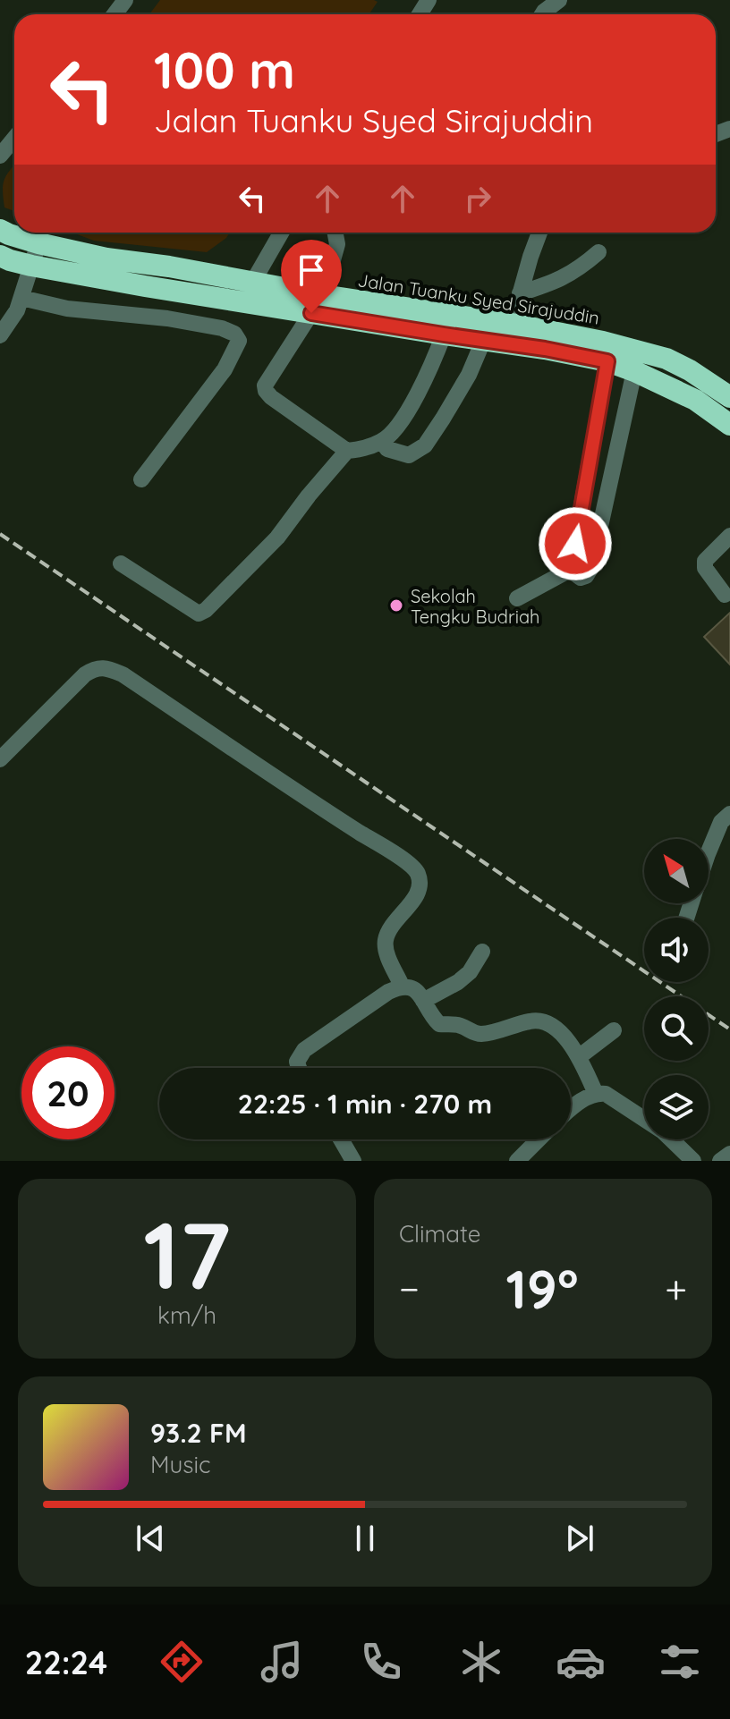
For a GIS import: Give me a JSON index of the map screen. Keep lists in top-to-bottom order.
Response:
{
  "streets": {
    "highway": ["Jalan Tuanku Syed Sirajuddin"]
  },
  "places": ["Sekolah Tengku Budriah"],
  "north": "top left",
  "page": {
    "turn": ["100 m", "Jalan Tuanku Syed Sirajuddin"],
    "limit": "20",
    "trip": "22:25 · 1 min · 270 m",
    "tile": [
      ["17", "km/h"],
      "Climate"
    ],
    "heat": ["−", "19°", "+"],
    "song": ["93.2 FM", "Music"],
    "tabs": "22:24"
  }
}
